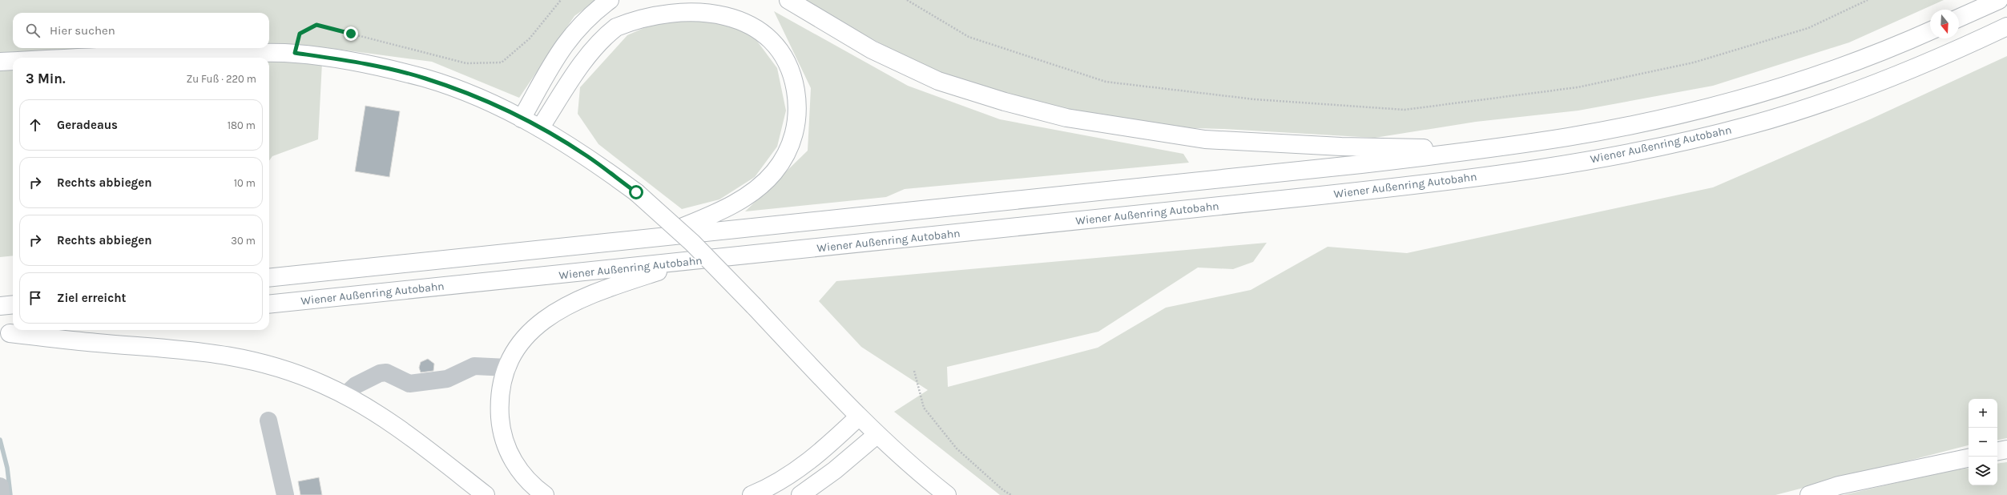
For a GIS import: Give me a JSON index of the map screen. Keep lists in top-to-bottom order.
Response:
{
  "streets": {
    "main road": ["Wiener Außenring Autobahn"]
  },
  "north": "bottom",
  "page": {
    "search": "Hier suchen",
    "heading": ["3 Min.", "Zu Fuß · 220 m"],
    "list": [
      ["Geradeaus", "180 m"],
      ["Rechts abbiegen", "10 m"],
      ["Rechts abbiegen", "30 m"],
      "Ziel erreicht"
    ],
    "map_buttons": ["+", "−"]
  }
}
